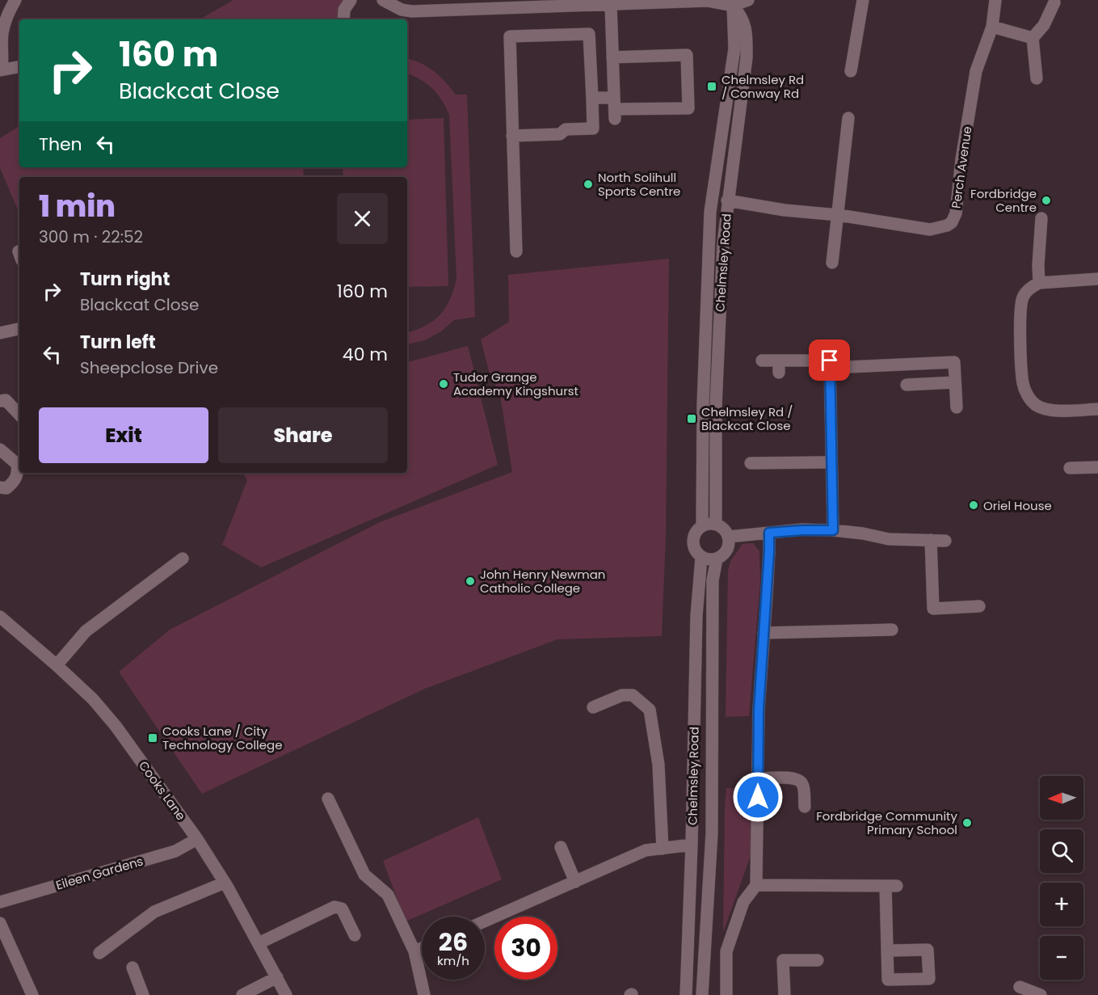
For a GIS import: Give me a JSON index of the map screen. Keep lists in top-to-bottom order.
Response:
{
  "streets": {
    "street": [
      "Perch Avenue",
      "Chelmsley Road",
      "Cooks Lane",
      "Eileen Gardens"
    ]
  },
  "crossings": [
    ["Perch Avenue", "Chelmsley Road"],
    ["Cooks Lane", "Eileen Gardens"]
  ],
  "places": {
    "transit": ["Chelmsley Rd / Conway Rd", "Chelmsley Rd / Blackcat Close", "Cooks Lane / City Technology College"],
    "other": [
      "North Solihull Sports Centre",
      "Fordbridge Centre",
      "Tudor Grange Academy Kingshurst",
      "Oriel House",
      "John Henry Newman Catholic College",
      "Fordbridge Community Primary School"
    ]
  },
  "north": "left",
  "page": {
    "turn": ["160 m", "Blackcat Close"],
    "then": "Then",
    "heading": ["1 min", "300 m · 22:52"],
    "list": [
      {
        "name": "Turn right",
        "note": "Blackcat Close",
        "value": "160 m"
      },
      {
        "name": "Turn left",
        "note": "Sheepclose Drive",
        "value": "40 m"
      }
    ],
    "buttons": ["Exit", "Share"],
    "map_buttons": ["+", "−"],
    "speed": "26 km/h",
    "limit": "30"
  }
}
